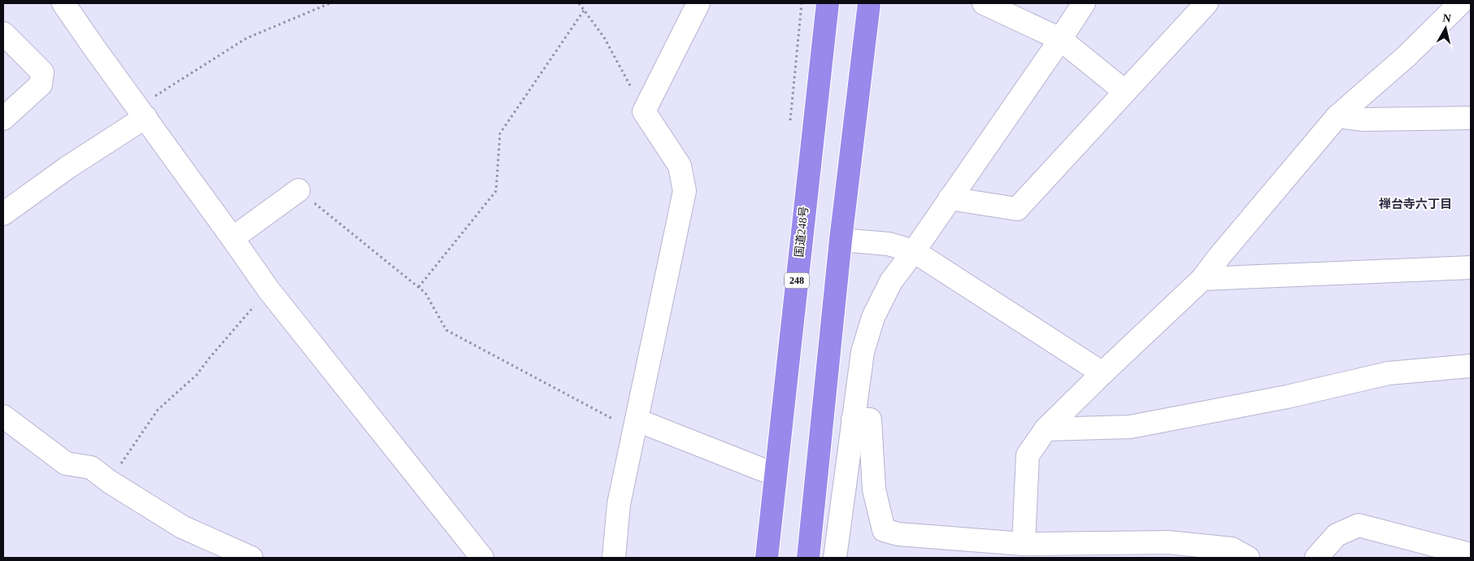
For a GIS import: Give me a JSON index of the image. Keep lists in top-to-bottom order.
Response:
{
  "streets": {
    "highway": ["国道248号", "248"]
  },
  "districts": ["禅台寺六丁目"],
  "north": "top"
}
